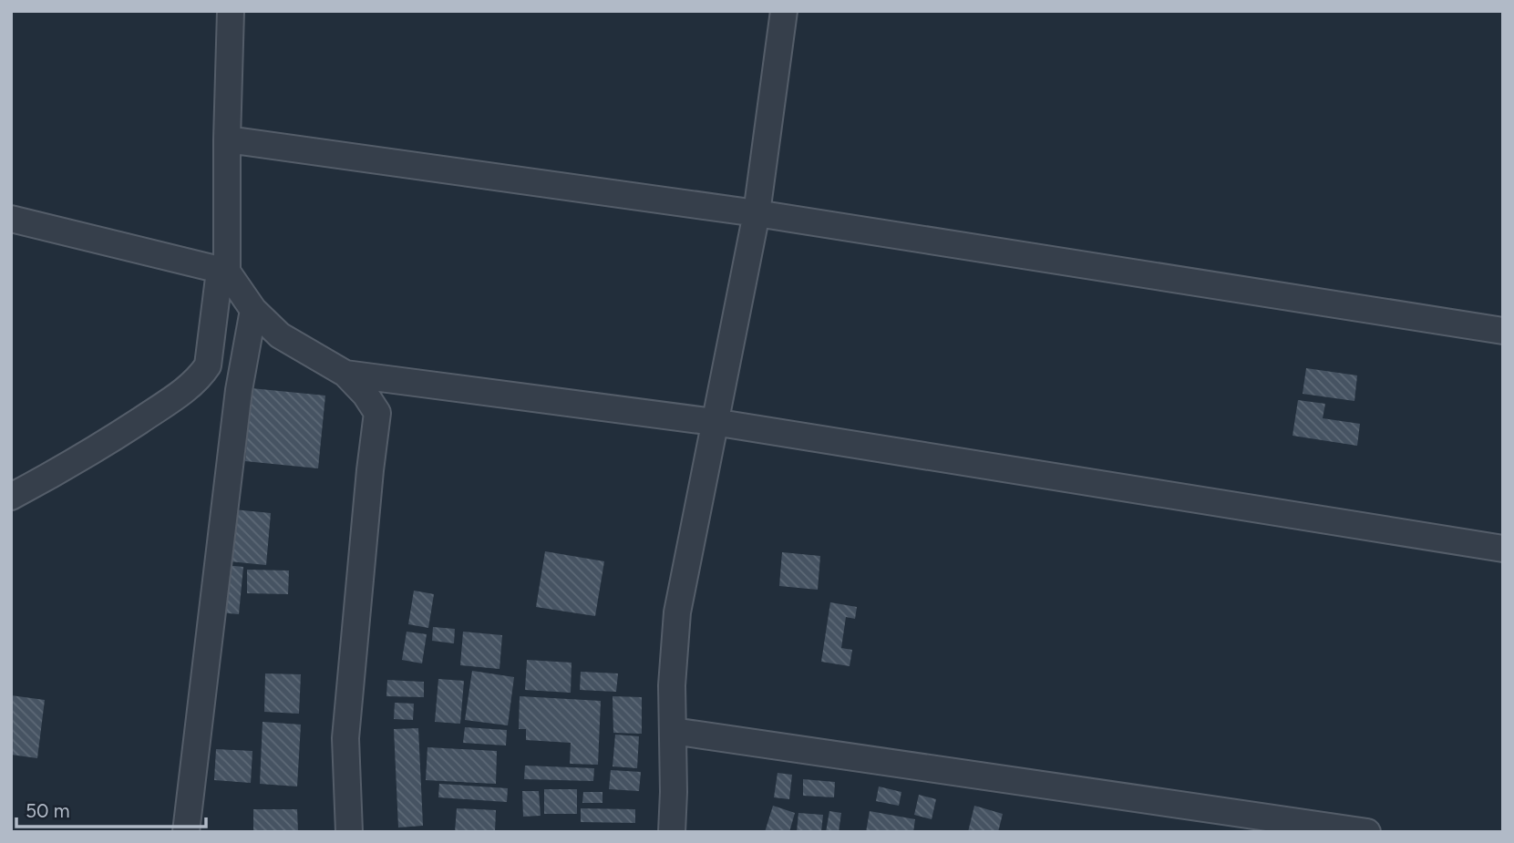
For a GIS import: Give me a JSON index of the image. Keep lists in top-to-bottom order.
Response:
{
  "scale_bar": "50 m"
}
